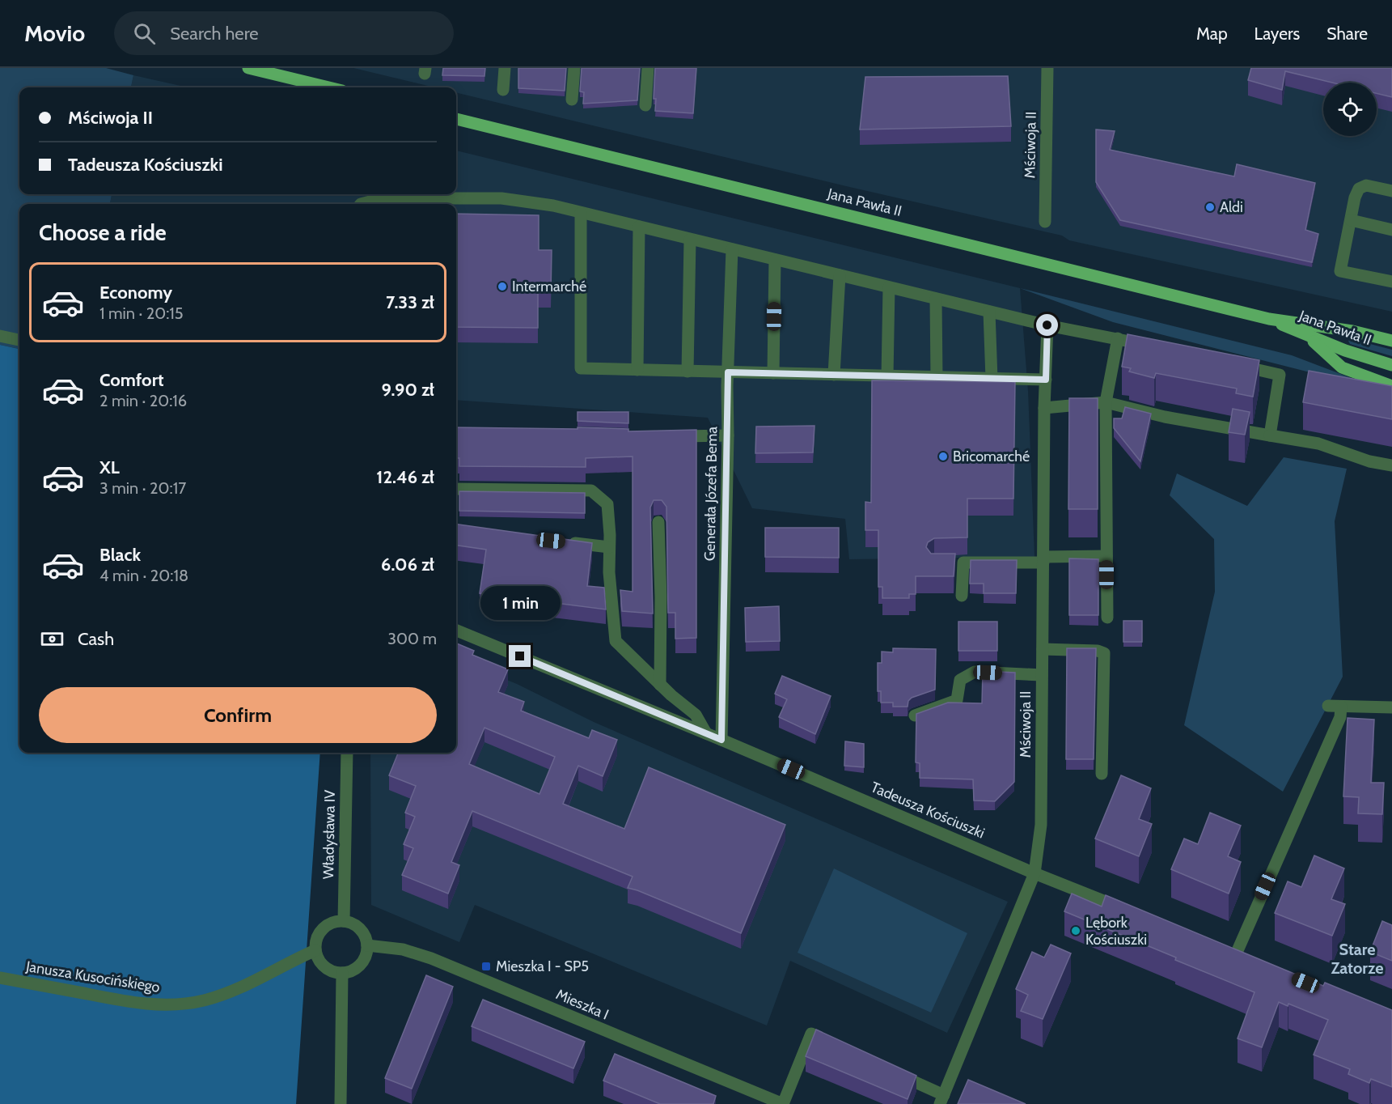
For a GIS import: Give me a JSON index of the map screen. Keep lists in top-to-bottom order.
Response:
{
  "streets": {
    "main road": ["Jana Pawła II"],
    "street": [
      "Mściwoja II",
      "Generała Józefa Bema",
      "Tadeusza Kościuszki",
      "Władysława IV",
      "Janusza Kusocińskiego",
      "Mieszka I"
    ]
  },
  "crossings": [
    ["Mściwoja II", "Tadeusza Kościuszki"],
    ["Generała Józefa Bema", "Tadeusza Kościuszki"],
    ["Władysława IV", "Janusza Kusocińskiego"],
    ["Władysława IV", "Mieszka I"],
    ["Janusza Kusocińskiego", "Mieszka I"]
  ],
  "districts": ["Stare Zatorze"],
  "places": {
    "other": [
      "Aldi",
      "Intermarché",
      "Bricomarché",
      "Lębork Kościuszki"
    ],
    "transit": ["Mieszka I - SP5"]
  },
  "page": {
    "header": "Movio",
    "search": "Search here",
    "nav": ["Map", "Layers", "Share"],
    "banner": ["Mściwoja II", "Tadeusza Kościuszki"],
    "heading": "Choose a ride",
    "list": [
      {
        "name": "Economy",
        "note": "1 min · 20:15",
        "value": "7.33 zł"
      },
      {
        "name": "Comfort",
        "note": "2 min · 20:16",
        "value": "9.90 zł"
      },
      {
        "name": "XL",
        "note": "3 min · 20:17",
        "value": "12.46 zł"
      },
      {
        "name": "Black",
        "note": "4 min · 20:18",
        "value": "6.06 zł"
      }
    ],
    "bubble": "1 min",
    "pay": ["Cash", "300 m"],
    "buttons": "Confirm"
  }
}
